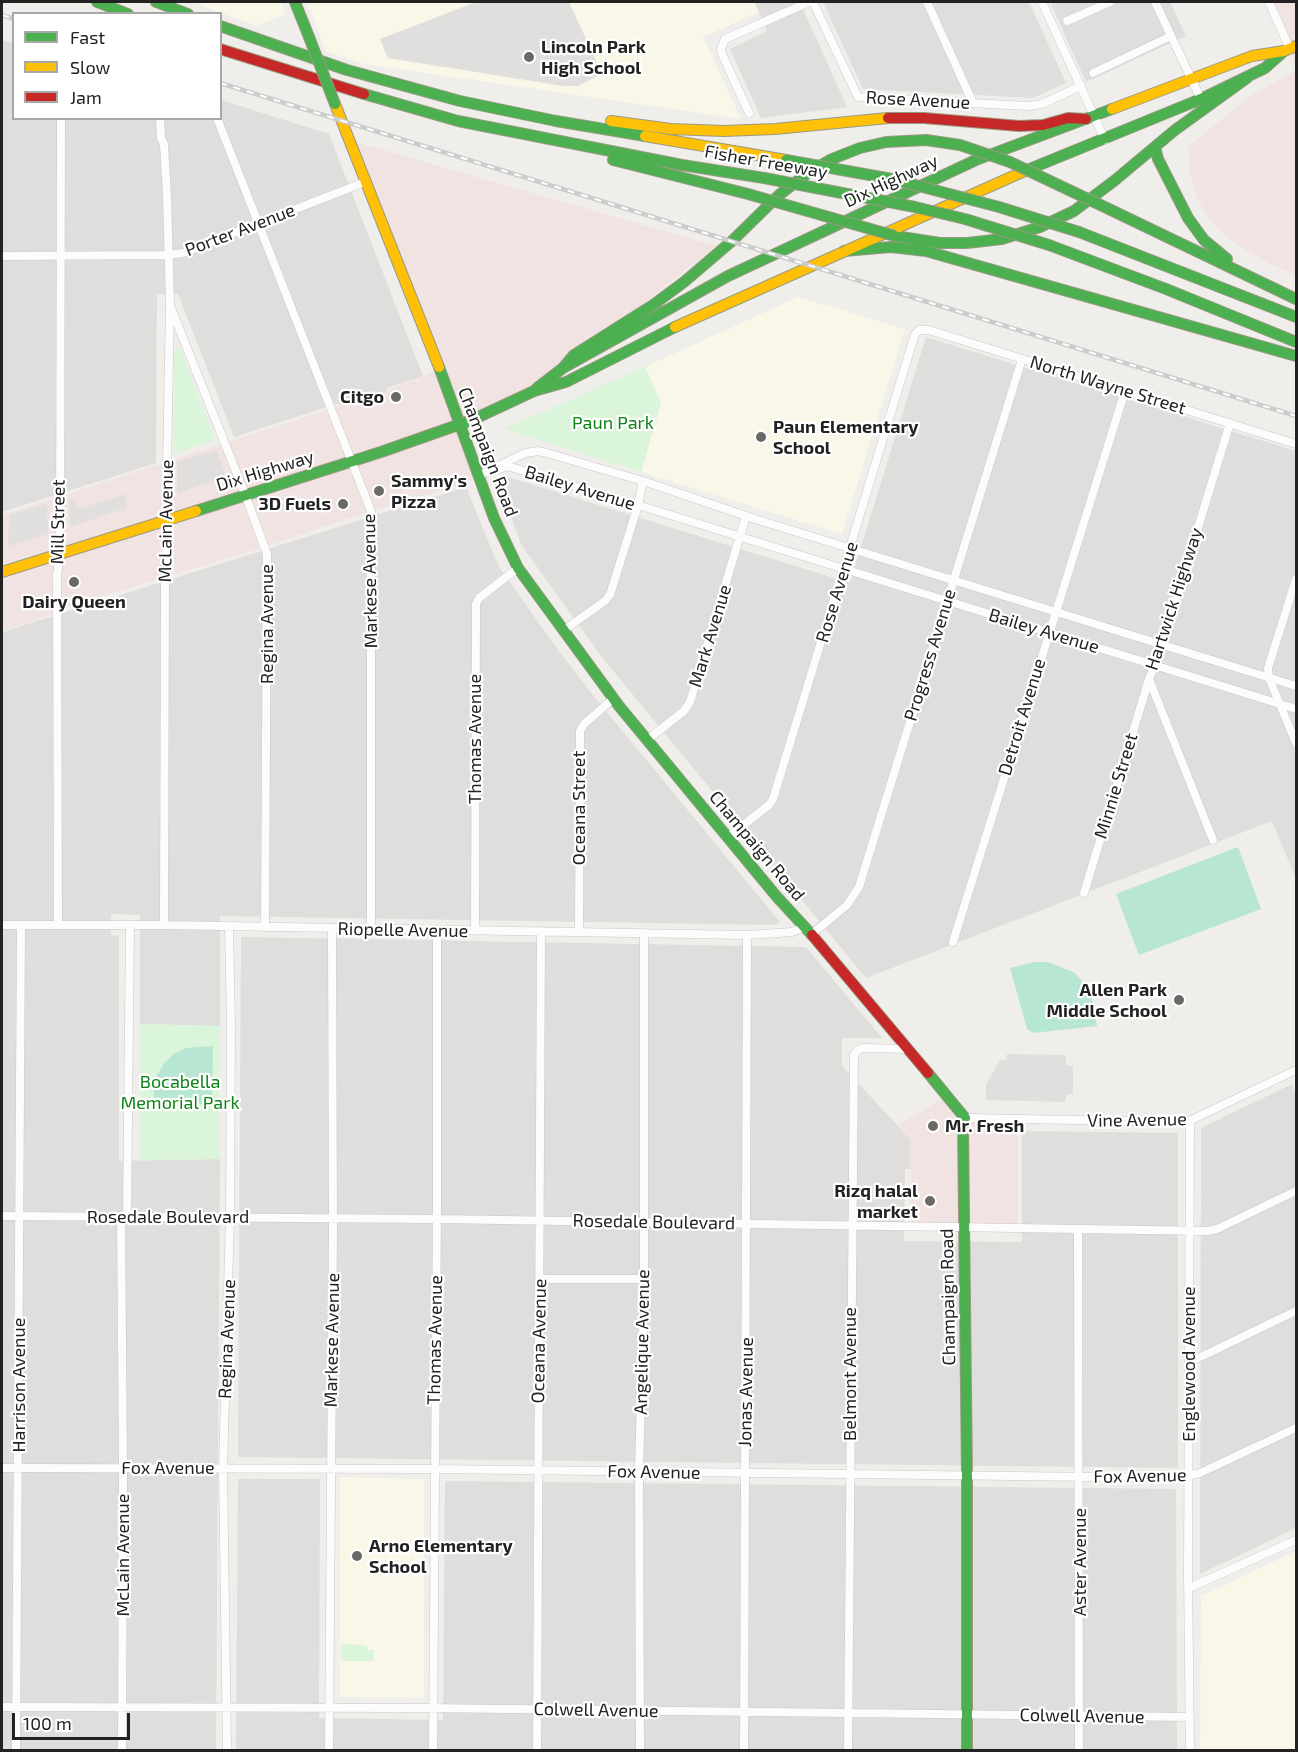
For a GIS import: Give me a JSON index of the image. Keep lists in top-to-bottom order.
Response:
{
  "streets": {
    "main road": ["Fisher Freeway", "Dix Highway", "Champaign Road"],
    "street": [
      "Rose Avenue",
      "Porter Avenue",
      "North Wayne Street",
      "Bailey Avenue",
      "McLain Avenue",
      "Mill Street",
      "Markese Avenue",
      "Hartwick Highway",
      "Regina Avenue",
      "Mark Avenue",
      "Progress Avenue",
      "Detroit Avenue",
      "Thomas Avenue",
      "Minnie Street",
      "Oceana Street",
      "Riopelle Avenue",
      "Vine Avenue",
      "Rosedale Boulevard",
      "Oceana Avenue",
      "Angelique Avenue",
      "Englewood Avenue",
      "Belmont Avenue",
      "Harrison Avenue",
      "Jonas Avenue",
      "Fox Avenue",
      "Aster Avenue",
      "Colwell Avenue"
    ]
  },
  "crossings": [
    ["Rose Avenue", "North Wayne Street"],
    ["Rose Avenue", "Champaign Road"],
    ["Rose Avenue", "Bailey Avenue"],
    ["Dix Highway", "Champaign Road"],
    ["Dix Highway", "McLain Avenue"],
    ["Dix Highway", "Mill Street"],
    ["Dix Highway", "Markese Avenue"],
    ["Dix Highway", "Regina Avenue"],
    ["Porter Avenue", "Champaign Road"],
    ["Porter Avenue", "McLain Avenue"],
    ["Porter Avenue", "Mill Street"],
    ["Porter Avenue", "Markese Avenue"],
    ["North Wayne Street", "Hartwick Highway"],
    ["North Wayne Street", "Progress Avenue"],
    ["North Wayne Street", "Detroit Avenue"],
    ["Champaign Road", "Bailey Avenue"],
    ["Champaign Road", "Mark Avenue"],
    ["Champaign Road", "Progress Avenue"],
    ["Champaign Road", "Thomas Avenue"],
    ["Champaign Road", "Oceana Street"],
    ["Champaign Road", "Riopelle Avenue"],
    ["Champaign Road", "Vine Avenue"],
    ["Champaign Road", "Rosedale Boulevard"],
    ["Champaign Road", "Belmont Avenue"],
    ["Champaign Road", "Fox Avenue"],
    ["Champaign Road", "Colwell Avenue"],
    ["Bailey Avenue", "Hartwick Highway"],
    ["Bailey Avenue", "Mark Avenue"],
    ["Bailey Avenue", "Progress Avenue"],
    ["Bailey Avenue", "Detroit Avenue"],
    ["McLain Avenue", "Regina Avenue"],
    ["McLain Avenue", "Riopelle Avenue"],
    ["McLain Avenue", "Rosedale Boulevard"],
    ["McLain Avenue", "Fox Avenue"],
    ["McLain Avenue", "Colwell Avenue"],
    ["Mill Street", "Riopelle Avenue"],
    ["Markese Avenue", "Riopelle Avenue"],
    ["Markese Avenue", "Rosedale Boulevard"],
    ["Markese Avenue", "Fox Avenue"],
    ["Markese Avenue", "Colwell Avenue"],
    ["Hartwick Highway", "Minnie Street"],
    ["Regina Avenue", "Riopelle Avenue"],
    ["Regina Avenue", "Rosedale Boulevard"],
    ["Regina Avenue", "Fox Avenue"],
    ["Regina Avenue", "Colwell Avenue"],
    ["Progress Avenue", "Riopelle Avenue"],
    ["Thomas Avenue", "Riopelle Avenue"],
    ["Thomas Avenue", "Rosedale Boulevard"],
    ["Thomas Avenue", "Fox Avenue"],
    ["Thomas Avenue", "Colwell Avenue"],
    ["Oceana Street", "Riopelle Avenue"],
    ["Riopelle Avenue", "Oceana Avenue"],
    ["Riopelle Avenue", "Angelique Avenue"],
    ["Riopelle Avenue", "Harrison Avenue"],
    ["Riopelle Avenue", "Jonas Avenue"],
    ["Vine Avenue", "Englewood Avenue"],
    ["Rosedale Boulevard", "Oceana Avenue"],
    ["Rosedale Boulevard", "Angelique Avenue"],
    ["Rosedale Boulevard", "Englewood Avenue"],
    ["Rosedale Boulevard", "Belmont Avenue"],
    ["Rosedale Boulevard", "Harrison Avenue"],
    ["Rosedale Boulevard", "Jonas Avenue"],
    ["Rosedale Boulevard", "Aster Avenue"],
    ["Oceana Avenue", "Fox Avenue"],
    ["Oceana Avenue", "Colwell Avenue"],
    ["Angelique Avenue", "Fox Avenue"],
    ["Angelique Avenue", "Colwell Avenue"],
    ["Englewood Avenue", "Fox Avenue"],
    ["Englewood Avenue", "Colwell Avenue"],
    ["Belmont Avenue", "Fox Avenue"],
    ["Belmont Avenue", "Colwell Avenue"],
    ["Harrison Avenue", "Fox Avenue"],
    ["Harrison Avenue", "Colwell Avenue"],
    ["Jonas Avenue", "Fox Avenue"],
    ["Jonas Avenue", "Colwell Avenue"],
    ["Fox Avenue", "Aster Avenue"],
    ["Aster Avenue", "Colwell Avenue"]
  ],
  "parks": ["Paun Park", "Bocabella Memorial Park"],
  "places": [
    "Lincoln Park High School",
    "Citgo",
    "Paun Elementary School",
    "Sammy's Pizza",
    "3D Fuels",
    "Dairy Queen",
    "Allen Park Middle School",
    "Mr. Fresh",
    "Rizq halal market",
    "Arno Elementary School"
  ],
  "legend": ["Fast", "Slow", "Jam"],
  "scale_bar": "100 m"
}
